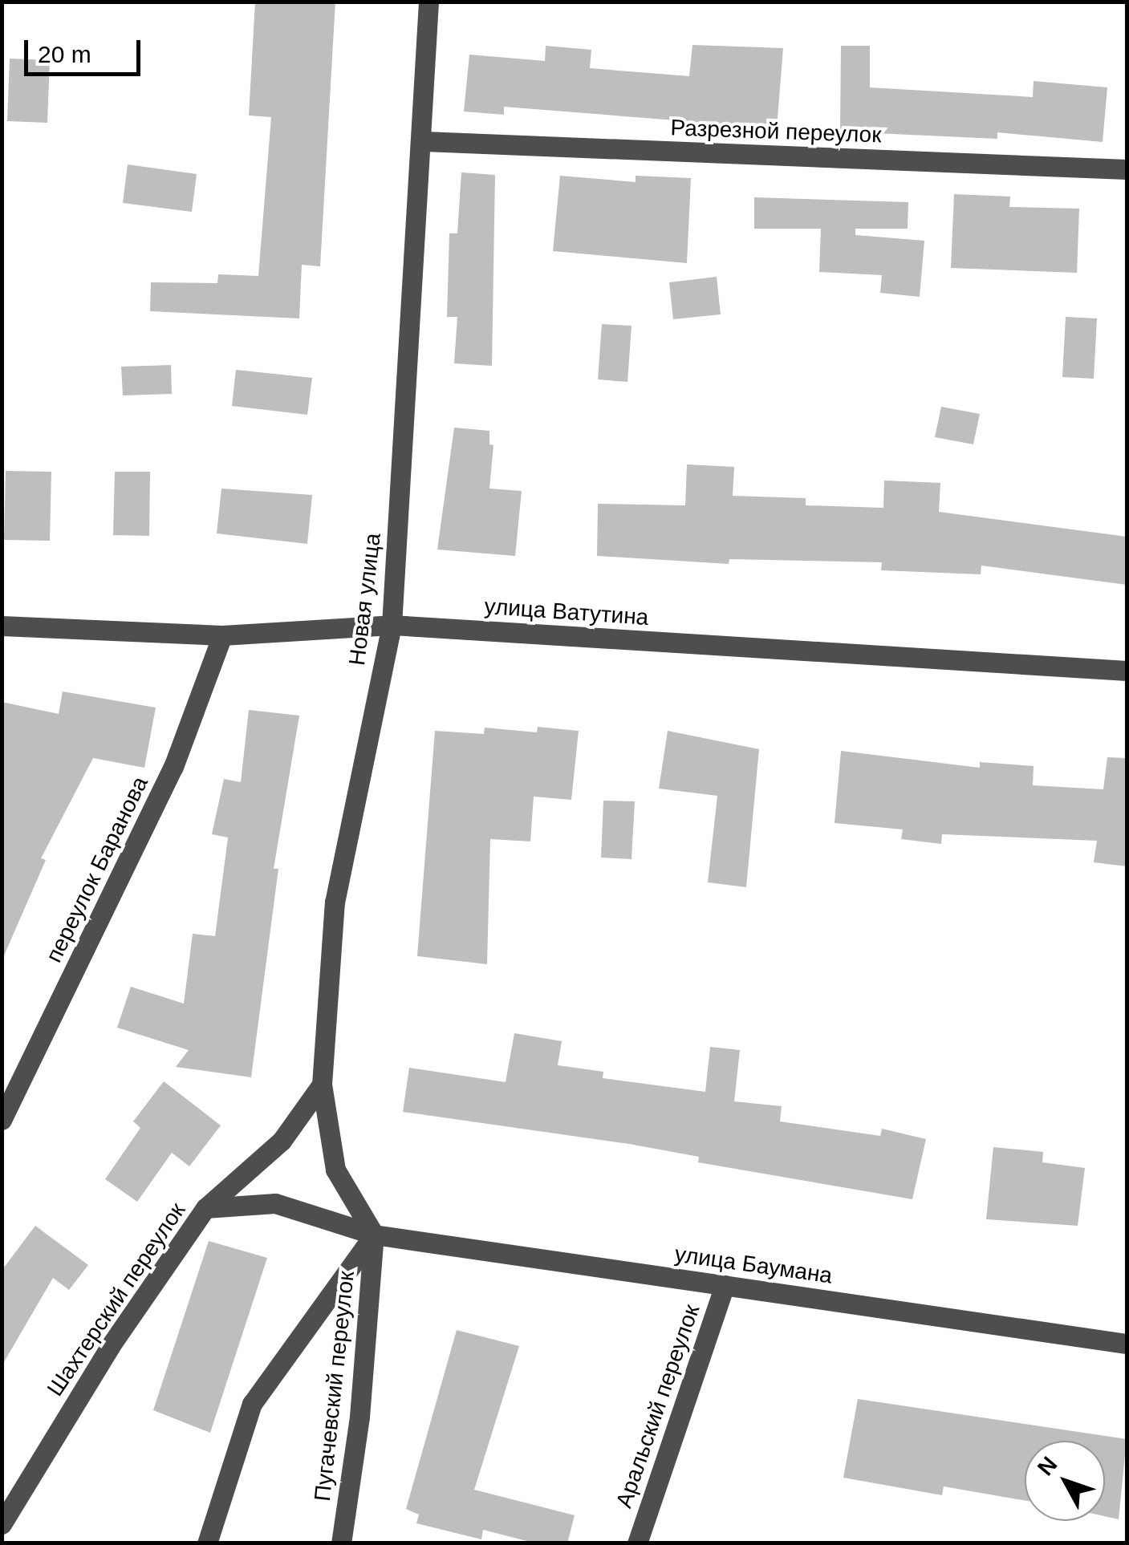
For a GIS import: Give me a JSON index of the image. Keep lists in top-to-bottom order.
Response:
{
  "streets": {
    "street": [
      "Разрезной переулок",
      "Новая улица",
      "улица Ватутина",
      "переулок Баранова",
      "улица Баумана",
      "Шахтерский переулок",
      "Пугачевский переулок",
      "Аральский переулок"
    ]
  },
  "crossings": [
    ["Разрезной переулок", "Новая улица"],
    ["Новая улица", "улица Ватутина"],
    ["Новая улица", "улица Баумана"],
    ["Новая улица", "Шахтерский переулок"],
    ["Новая улица", "Пугачевский переулок"],
    ["улица Ватутина", "переулок Баранова"],
    ["улица Баумана", "Шахтерский переулок"],
    ["улица Баумана", "Пугачевский переулок"],
    ["улица Баумана", "Аральский переулок"],
    ["Шахтерский переулок", "Пугачевский переулок"]
  ],
  "scale_bar": "20 m",
  "north": "top left"
}
